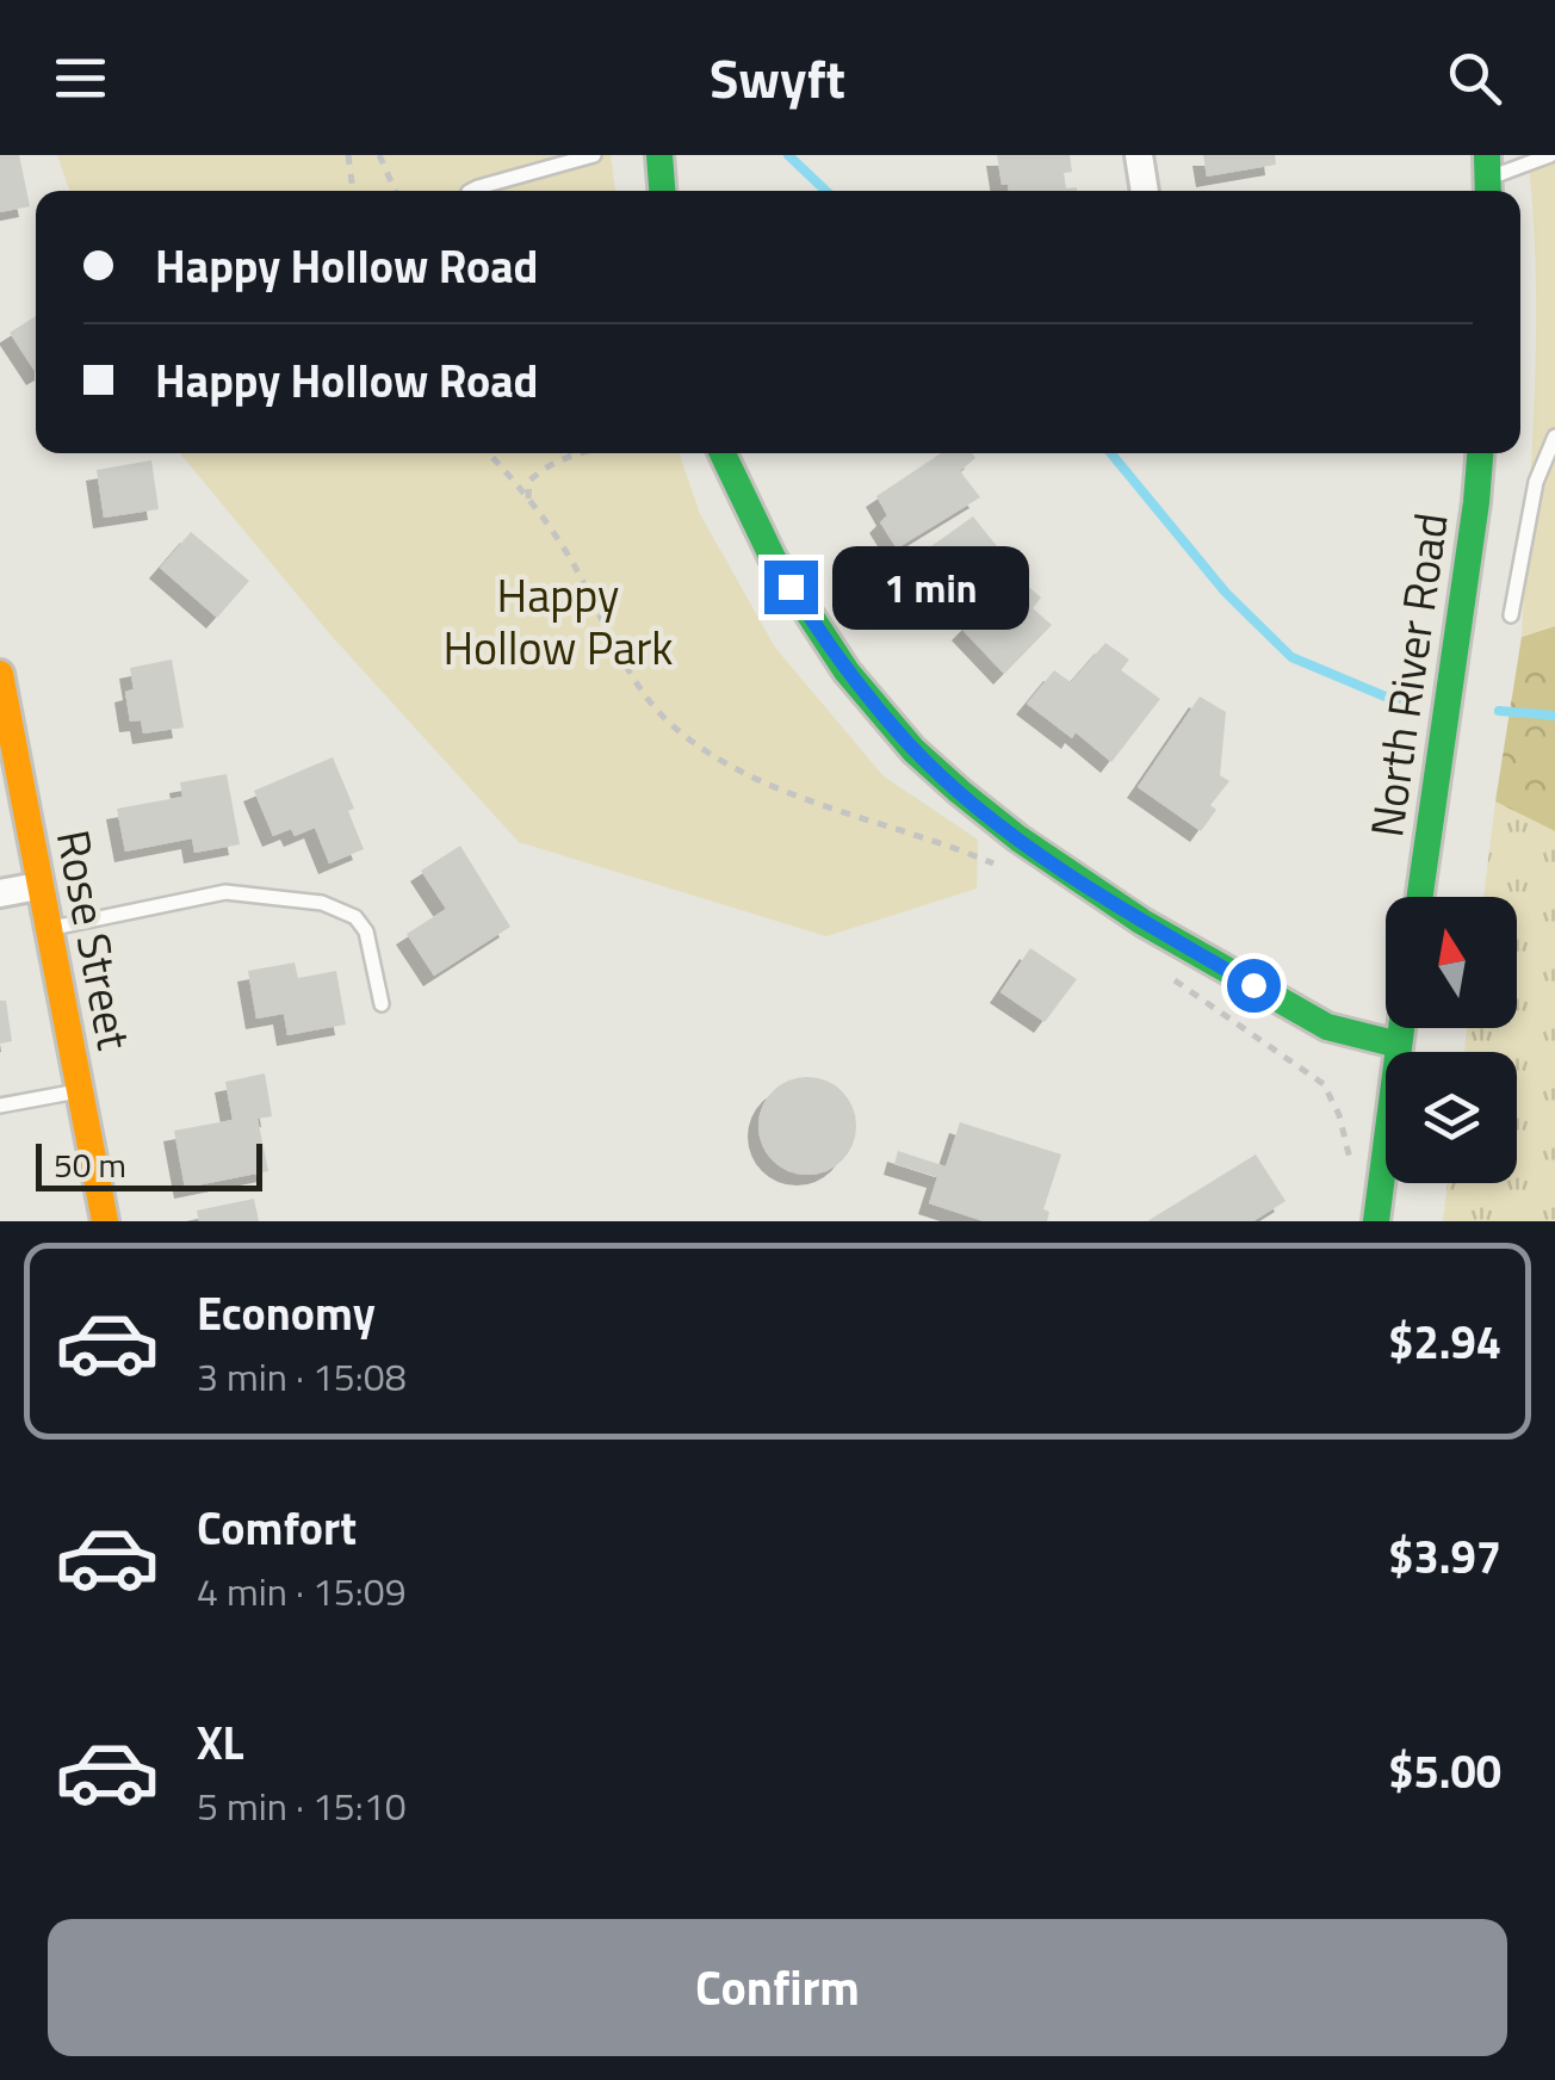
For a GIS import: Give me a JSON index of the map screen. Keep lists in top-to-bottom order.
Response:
{
  "streets": {
    "main road": ["North River Road", "Rose Street"]
  },
  "parks": ["Happy Hollow Park"],
  "scale_bar": "50 m",
  "north": "top",
  "page": {
    "header": "Swyft",
    "banner": ["Happy Hollow Road", "Happy Hollow Road"],
    "bubble": "1 min",
    "scale": "50 m",
    "list": [
      {
        "name": "Economy",
        "note": "3 min · 15:08",
        "value": "$2.94"
      },
      {
        "name": "Comfort",
        "note": "4 min · 15:09",
        "value": "$3.97"
      },
      {
        "name": "XL",
        "note": "5 min · 15:10",
        "value": "$5.00"
      }
    ],
    "buttons": "Confirm"
  }
}
